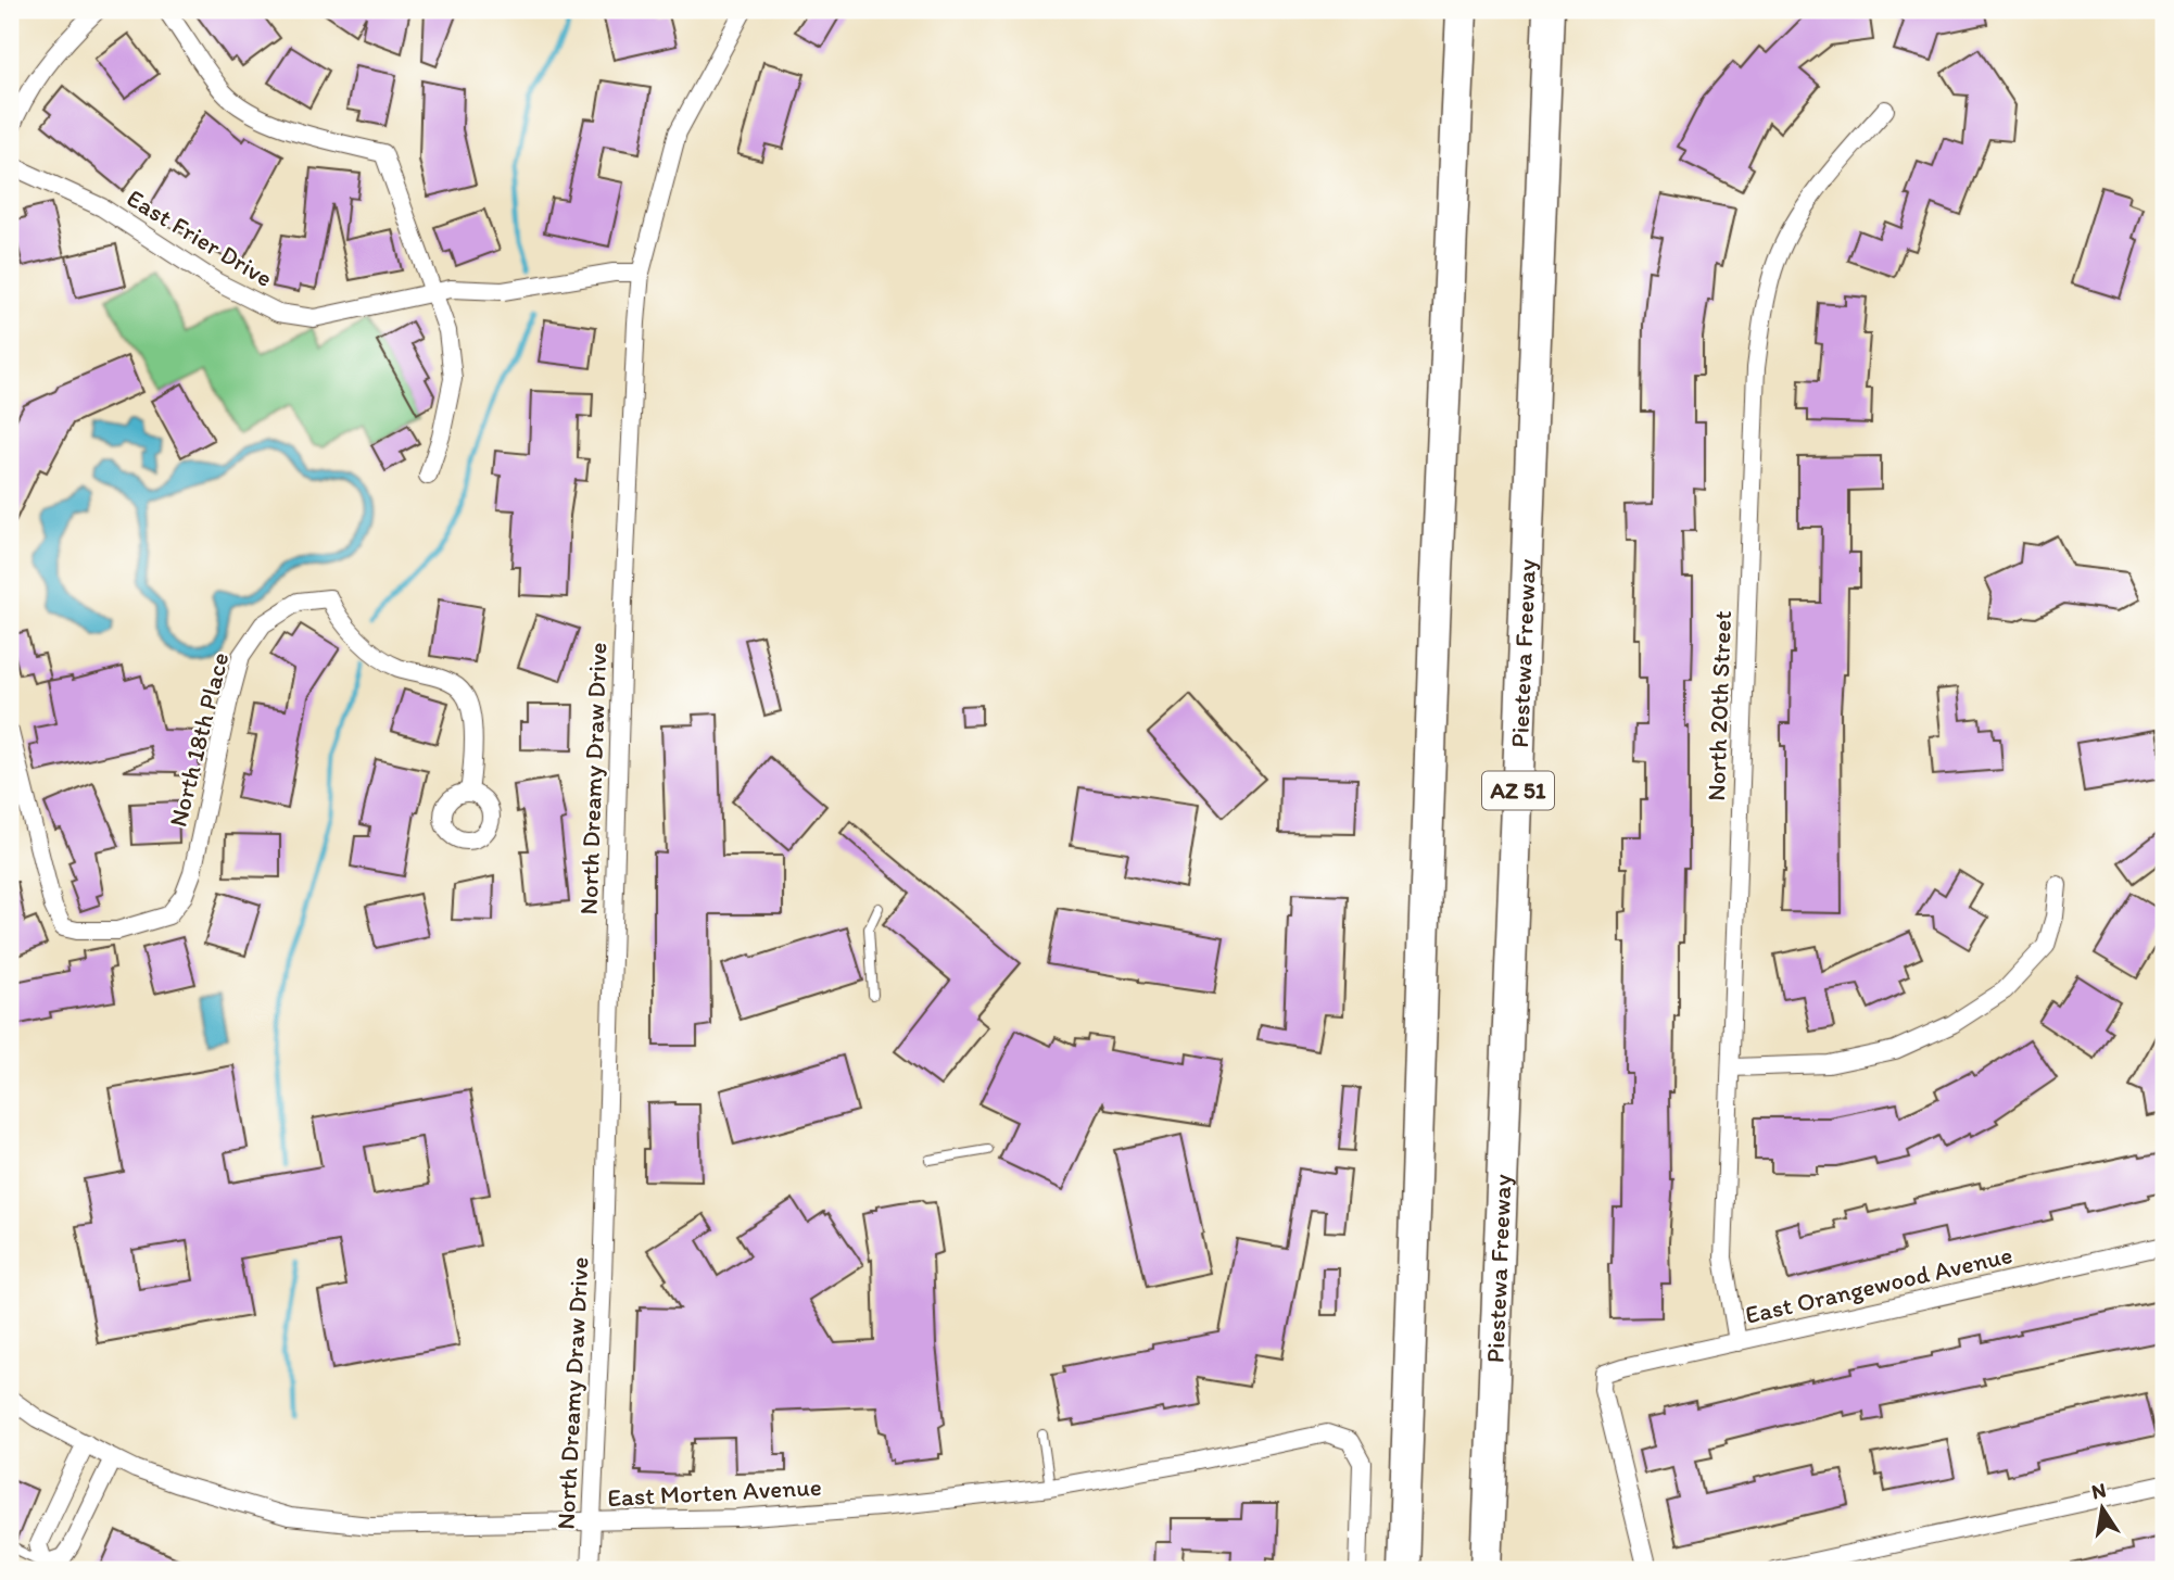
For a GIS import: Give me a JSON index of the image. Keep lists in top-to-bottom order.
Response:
{
  "streets": {
    "highway": ["Piestewa Freeway", "AZ 51"],
    "street": [
      "East Frier Drive",
      "North 20th Street",
      "North 18th Place",
      "North Dreamy Draw Drive",
      "East Orangewood Avenue",
      "East Morten Avenue"
    ]
  },
  "crossings": [
    ["East Frier Drive", "North Dreamy Draw Drive"],
    ["North 20th Street", "East Orangewood Avenue"],
    ["North Dreamy Draw Drive", "East Morten Avenue"]
  ],
  "north": "top"
}
